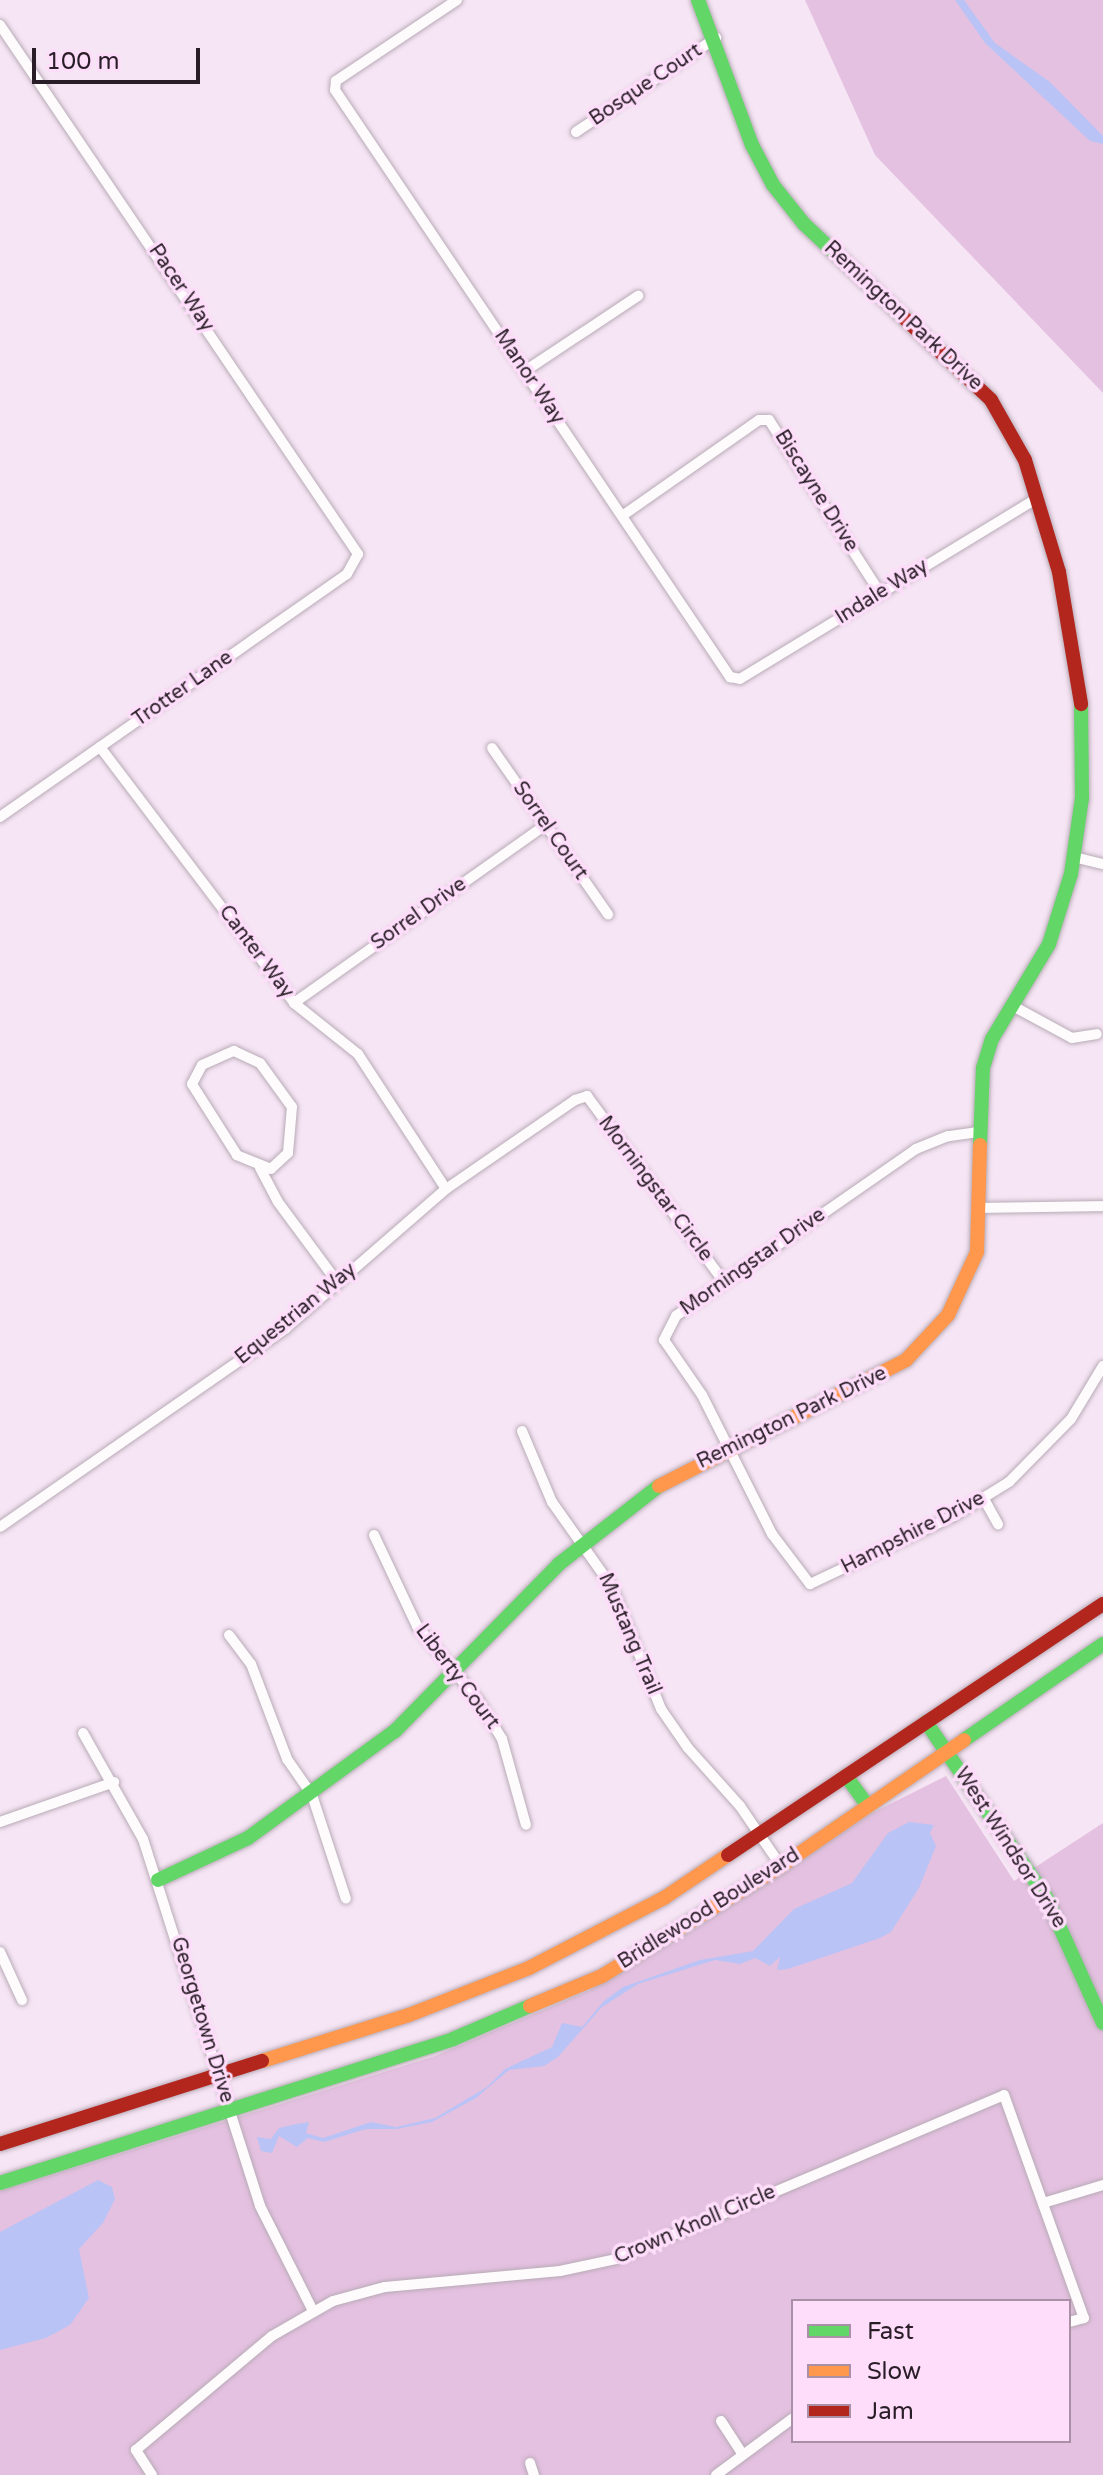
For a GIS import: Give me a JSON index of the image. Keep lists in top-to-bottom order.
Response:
{
  "streets": {
    "street": [
      "Bosque Court",
      "Pacer Way",
      "Remington Park Drive",
      "Manor Way",
      "Biscayne Drive",
      "Indale Way",
      "Trotter Lane",
      "Sorrel Court",
      "Sorrel Drive",
      "Canter Way",
      "Morningstar Circle",
      "Morningstar Drive",
      "Equestrian Way",
      "Hampshire Drive",
      "Mustang Trail",
      "Liberty Court",
      "West Windsor Drive",
      "Bridlewood Boulevard",
      "Georgetown Drive",
      "Crown Knoll Circle"
    ]
  },
  "crossings": [
    ["Bosque Court", "Remington Park Drive"],
    ["Pacer Way", "Trotter Lane"],
    ["Remington Park Drive", "Indale Way"],
    ["Remington Park Drive", "Morningstar Drive"],
    ["Remington Park Drive", "Mustang Trail"],
    ["Remington Park Drive", "Liberty Court"],
    ["Remington Park Drive", "Georgetown Drive"],
    ["Manor Way", "Biscayne Drive"],
    ["Manor Way", "Indale Way"],
    ["Biscayne Drive", "Indale Way"],
    ["Trotter Lane", "Canter Way"],
    ["Sorrel Court", "Sorrel Drive"],
    ["Sorrel Drive", "Canter Way"],
    ["Canter Way", "Equestrian Way"],
    ["Morningstar Circle", "Morningstar Drive"],
    ["Morningstar Circle", "Equestrian Way"],
    ["Morningstar Drive", "Hampshire Drive"],
    ["Mustang Trail", "Bridlewood Boulevard"],
    ["West Windsor Drive", "Bridlewood Boulevard"],
    ["Bridlewood Boulevard", "Georgetown Drive"],
    ["Georgetown Drive", "Crown Knoll Circle"]
  ],
  "legend": ["Fast", "Slow", "Jam"],
  "scale_bar": "100 m"
}
